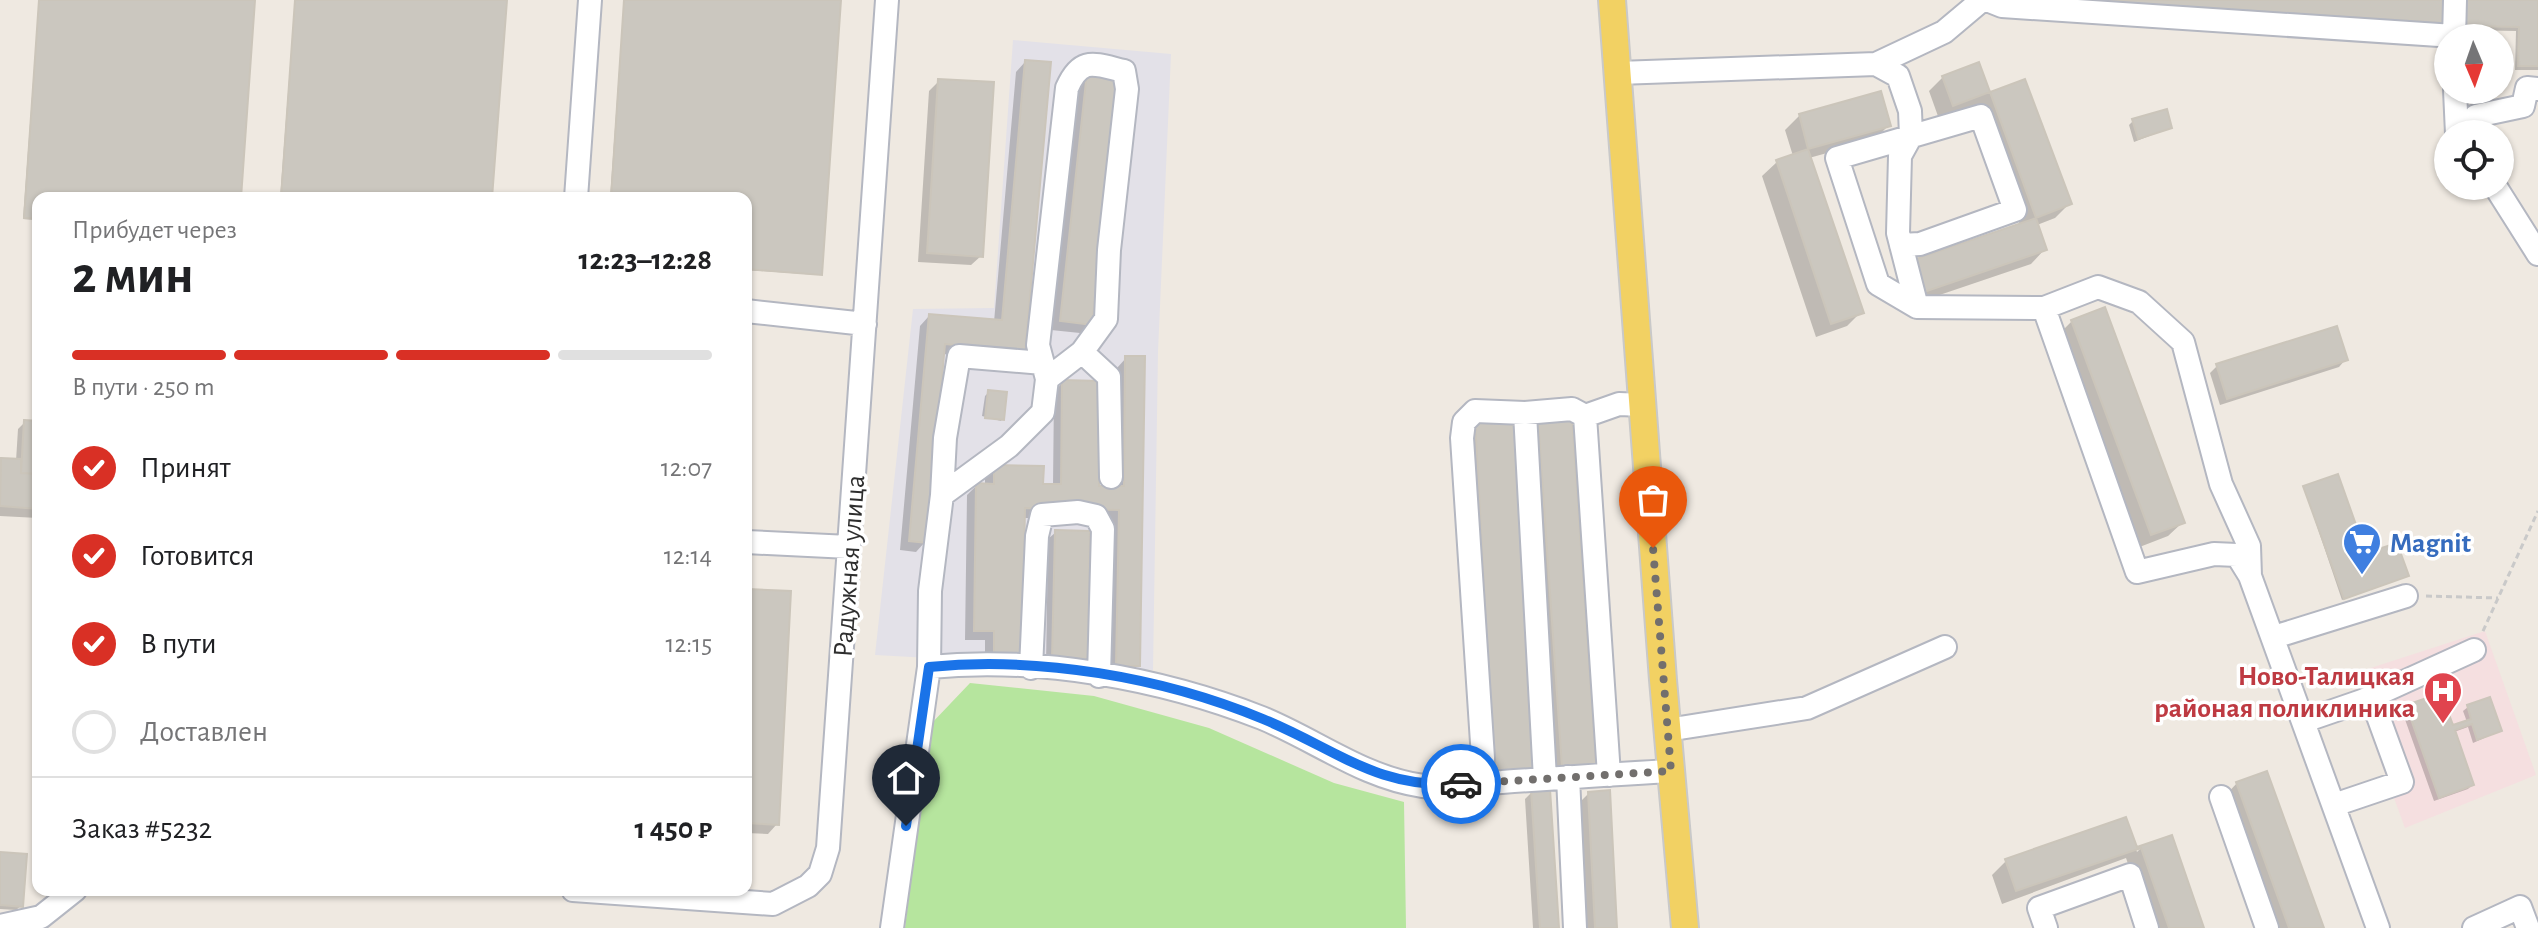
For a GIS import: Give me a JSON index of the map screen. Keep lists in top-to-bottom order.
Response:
{
  "streets": {
    "street": ["Радужная улица"]
  },
  "places": {
    "supermarket": ["Magnit"],
    "hospital": ["Ново-Талицкая районая поликлиника"]
  },
  "north": "bottom",
  "page": {
    "heading": ["2 мин", "Прибудет через", "12:23–12:28"],
    "panel": ["Заказ #5232", "1 450 ₽"],
    "bar": "В пути · 250 m",
    "list": [
      ["Принят", "12:07"],
      ["Готовится", "12:14"],
      ["В пути", "12:15"],
      "Доставлен"
    ]
  }
}
